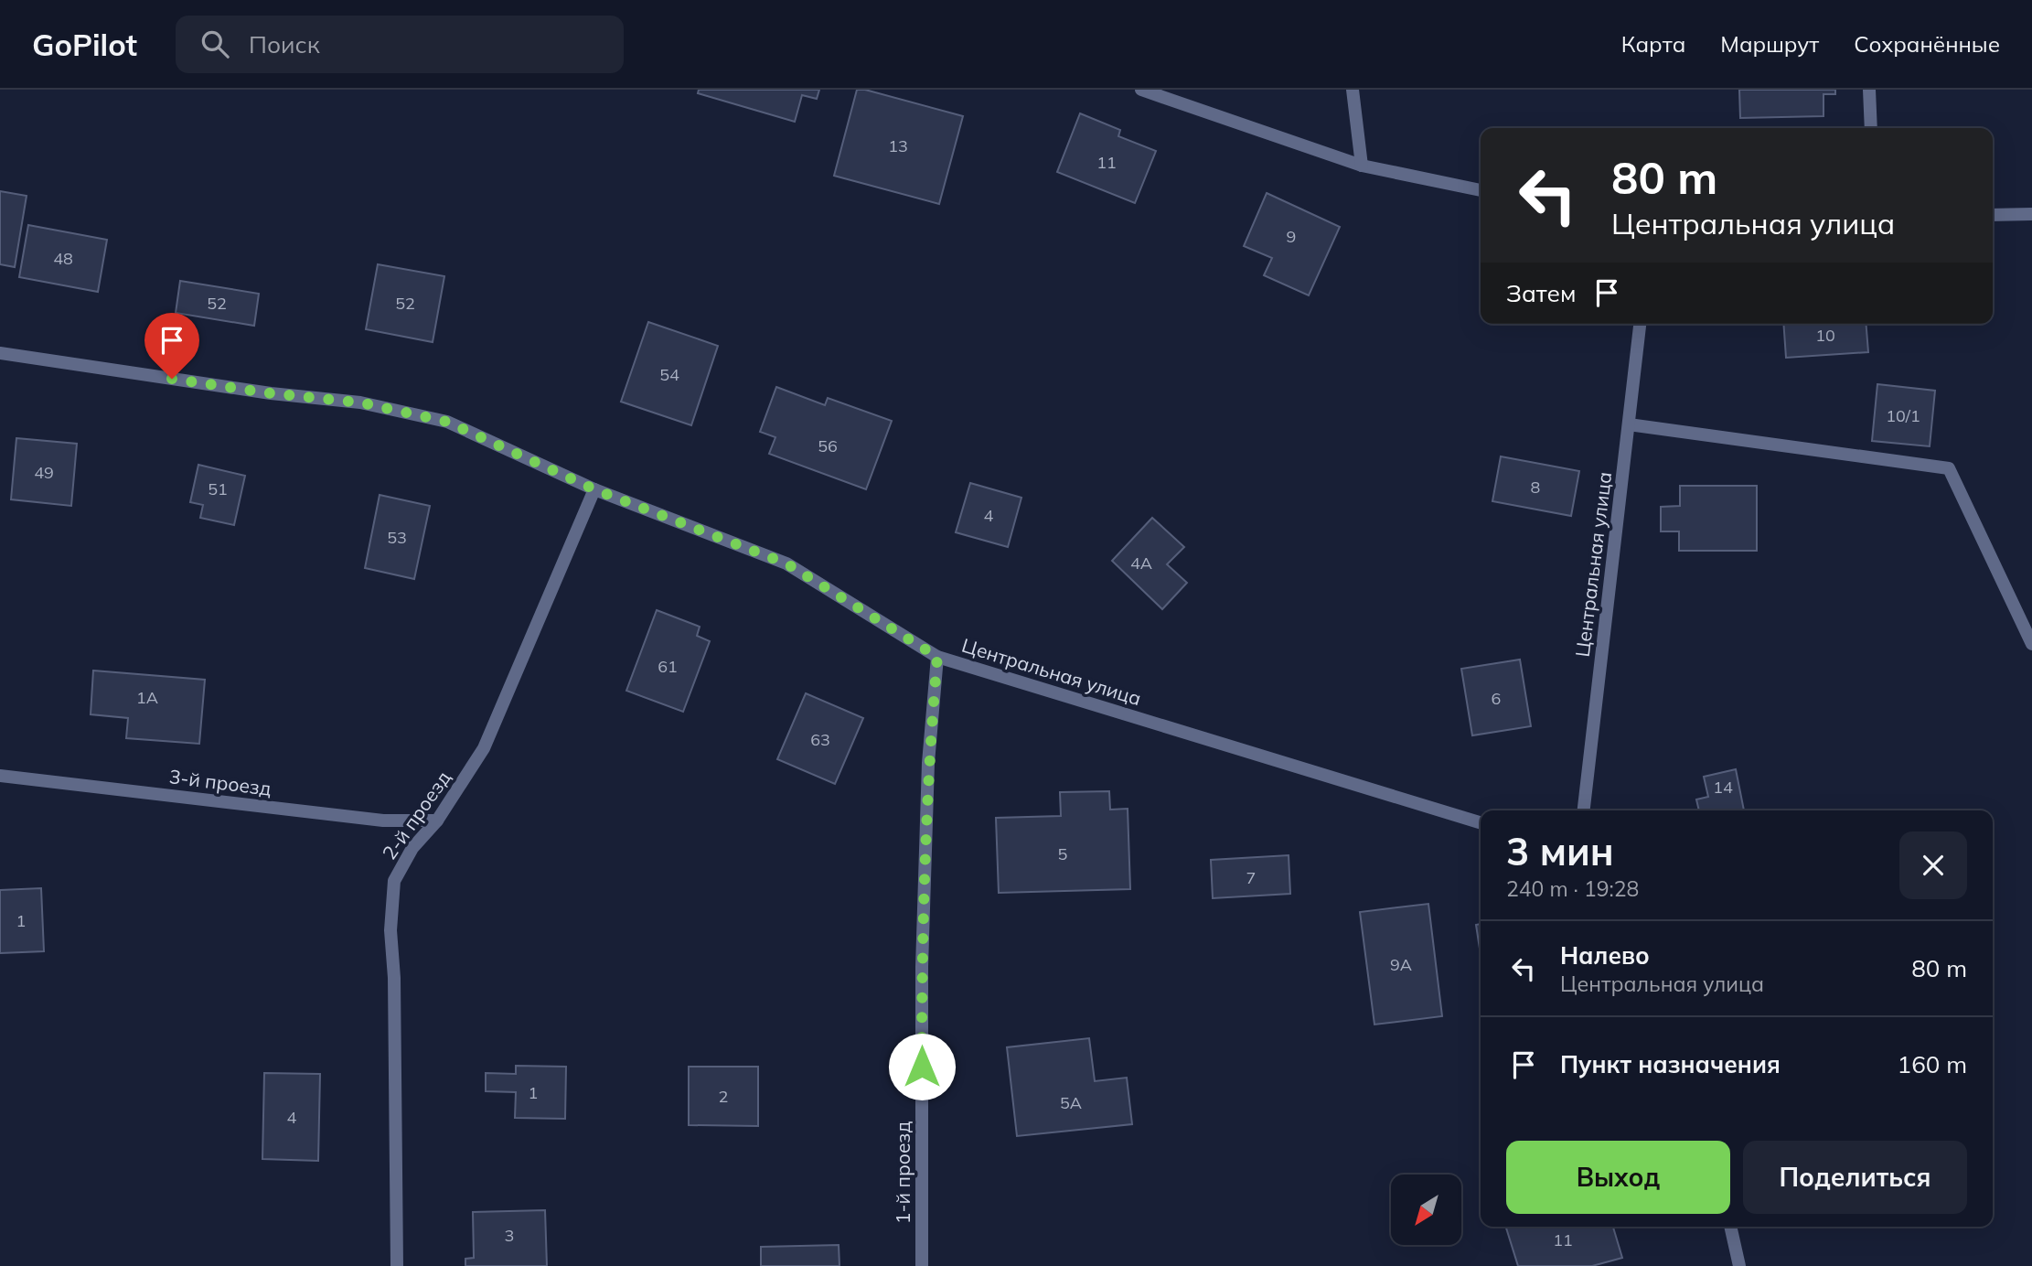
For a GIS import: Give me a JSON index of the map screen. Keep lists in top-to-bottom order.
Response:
{
  "streets": {
    "street": [
      "Центральная улица",
      "3-й проезд",
      "2-й проезд",
      "1-й проезд"
    ]
  },
  "crossings": [
    ["Центральная улица", "2-й проезд"],
    ["Центральная улица", "1-й проезд"],
    ["3-й проезд", "2-й проезд"]
  ],
  "house_numbers": [
    "13",
    "11",
    "9",
    "48",
    "52",
    "52",
    "10",
    "54",
    "10/1",
    "56",
    "49",
    "8",
    "51",
    "4",
    "53",
    "4А",
    "61",
    "1А",
    "6",
    "63",
    "14",
    "5",
    "7",
    "1",
    "9А",
    "1",
    "2",
    "5А",
    "4",
    "3",
    "11"
  ],
  "north": "bottom left",
  "page": {
    "header": "GoPilot",
    "search": "Поиск",
    "nav": ["Карта", "Маршрут", "Сохранённые"],
    "turn": ["80 m", "Центральная улица"],
    "then": "Затем",
    "heading": ["3 мин", "240 m · 19:28"],
    "list": [
      {
        "name": "Налево",
        "note": "Центральная улица",
        "value": "80 m"
      },
      {
        "name": "Пункт назначения",
        "value": "160 m"
      }
    ],
    "buttons": ["Выход", "Поделиться"]
  }
}
